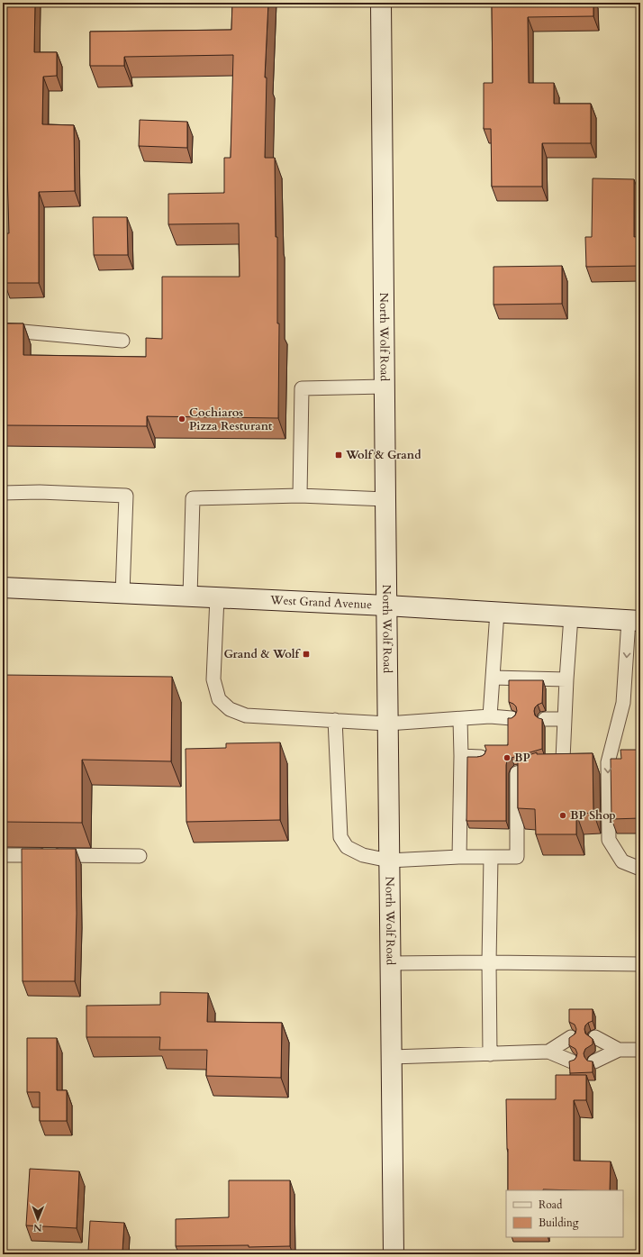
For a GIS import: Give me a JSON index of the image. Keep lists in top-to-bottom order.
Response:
{
  "streets": {
    "main road": ["North Wolf Road", "West Grand Avenue"]
  },
  "crossings": [
    ["North Wolf Road", "West Grand Avenue"]
  ],
  "places": {
    "other": ["Cochiaros Pizza Resturant", "BP", "BP Shop"],
    "transit": ["Wolf & Grand", "Grand & Wolf"]
  },
  "legend": ["Road", "Building"],
  "north": "bottom"
}
